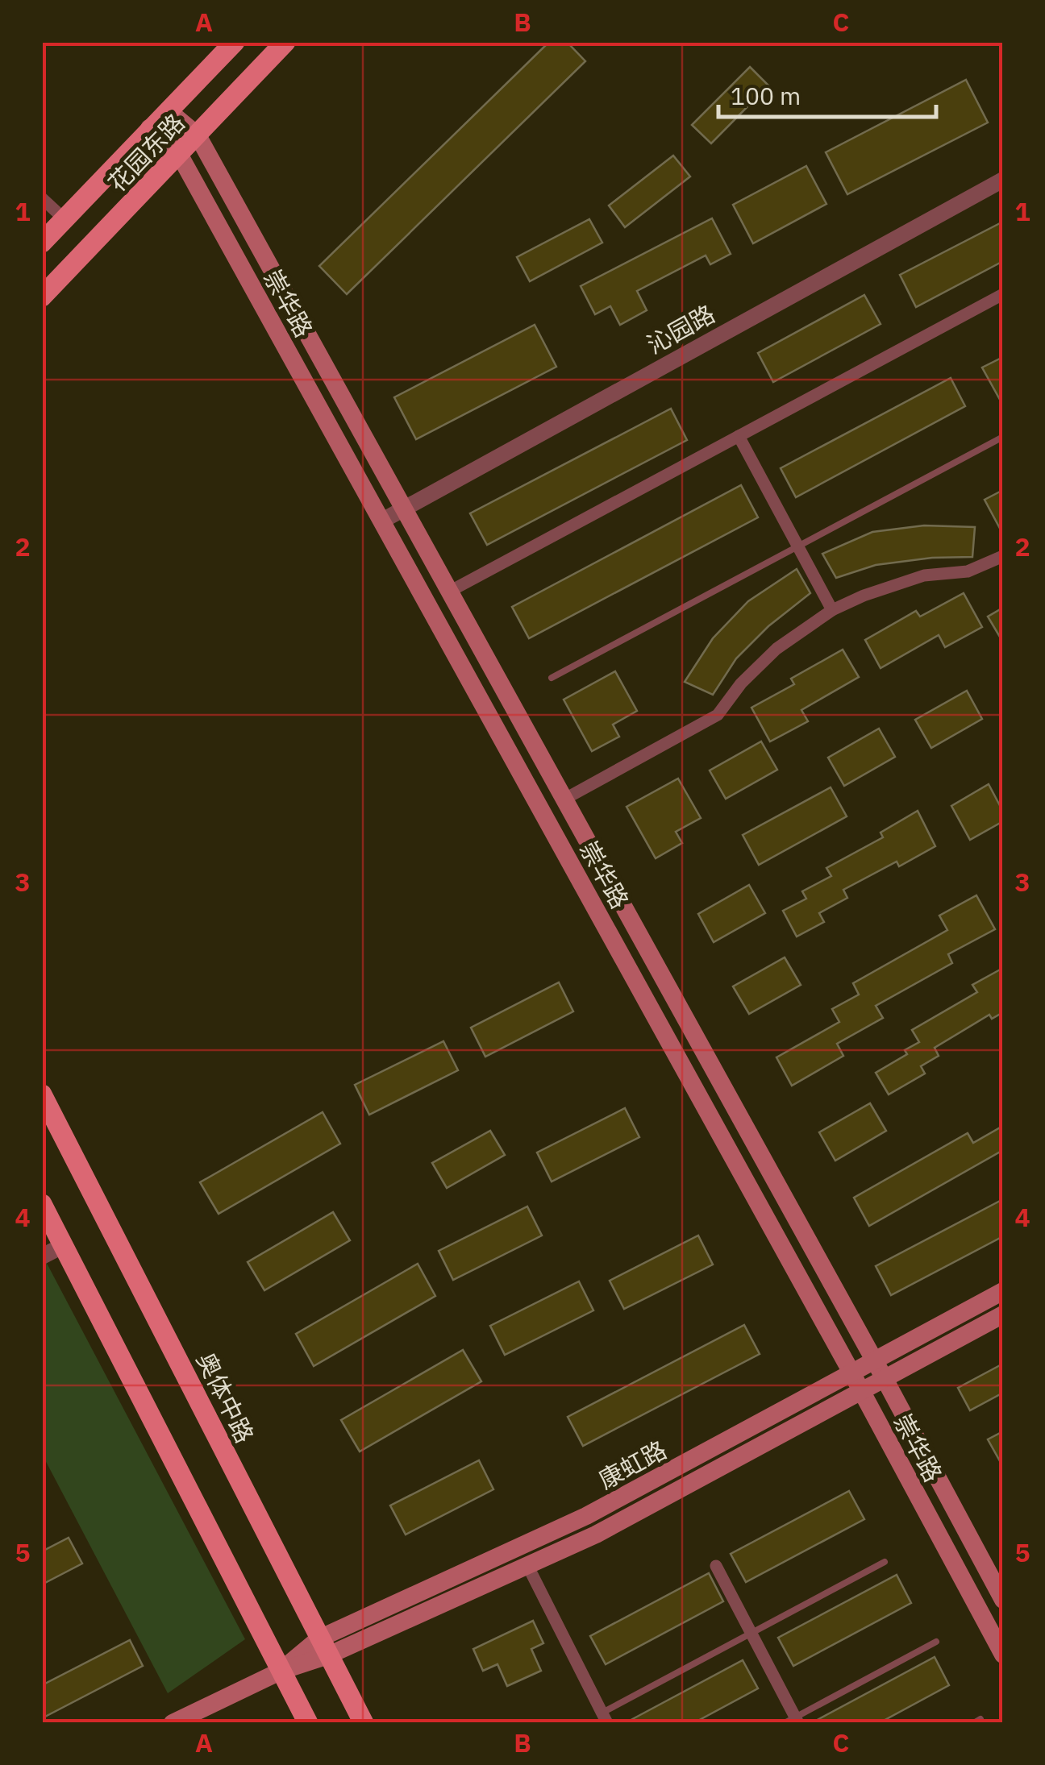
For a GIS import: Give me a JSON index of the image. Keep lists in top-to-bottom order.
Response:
{
  "streets": {
    "main road": [
      "花园东路",
      "崇华路",
      "奥体中路",
      "康虹路"
    ],
    "street": ["沁园路"]
  },
  "crossings": [
    ["花园东路", "崇华路"],
    ["崇华路", "沁园路"],
    ["崇华路", "康虹路"],
    ["奥体中路", "康虹路"]
  ],
  "scale_bar": "100 m",
  "grid": {
    "columns": ["A", "B", "C"],
    "rows": [
      "1",
      "2",
      "3",
      "4",
      "5"
    ]
  }
}
